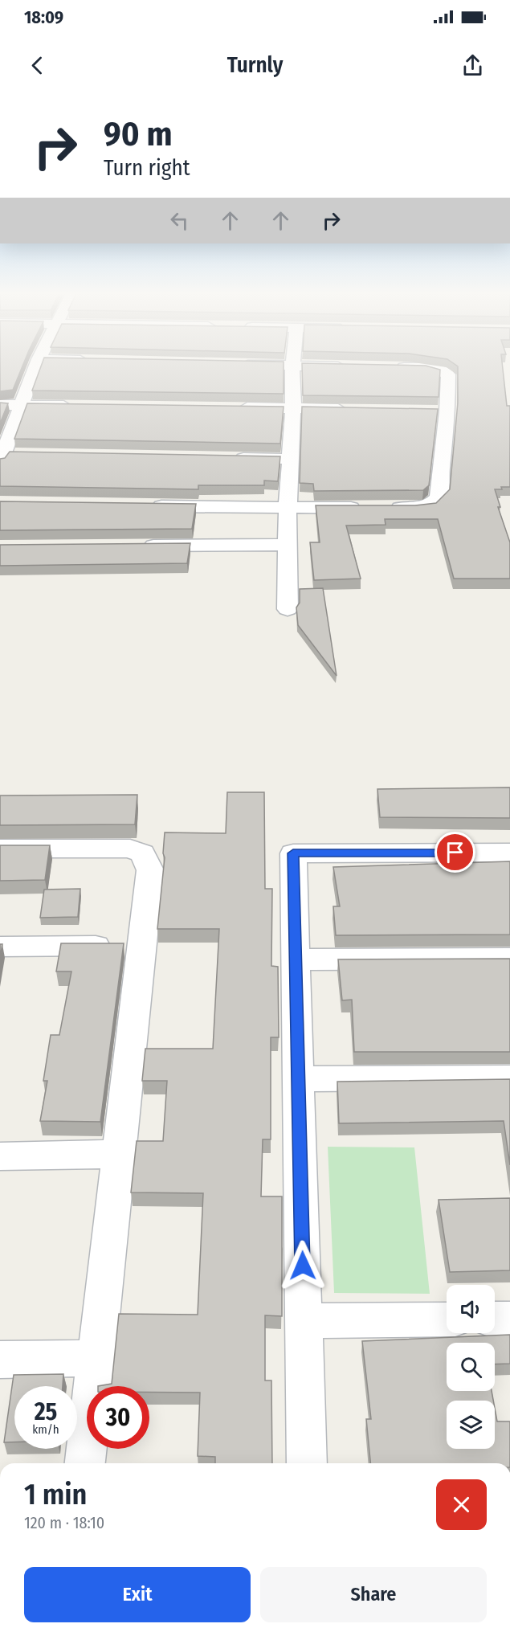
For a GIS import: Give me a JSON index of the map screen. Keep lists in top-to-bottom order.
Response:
{
  "page": {
    "status": "18:09",
    "header": "Turnly",
    "turn": ["90 m", "Turn right"],
    "speed": "25 km/h",
    "limit": "30",
    "heading": ["1 min", "120 m · 18:10"],
    "buttons": ["Exit", "Share"]
  }
}
